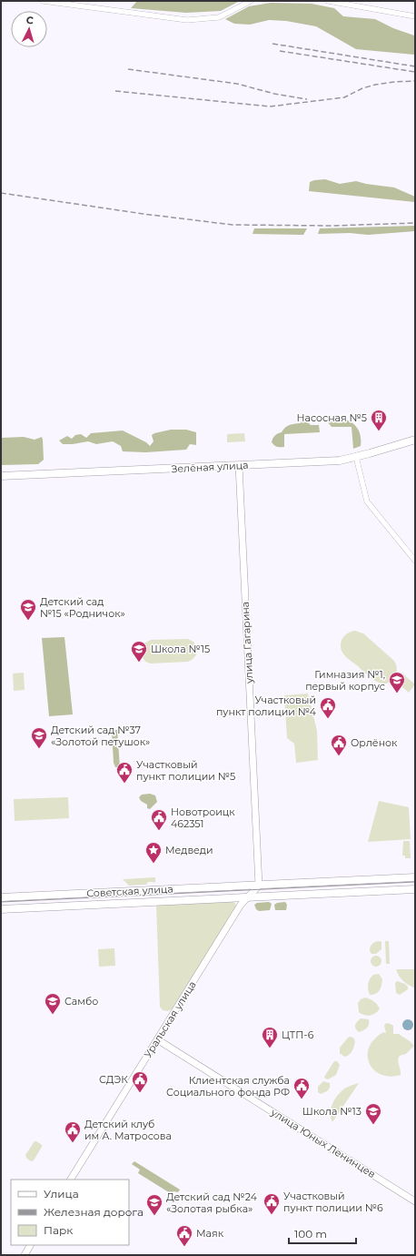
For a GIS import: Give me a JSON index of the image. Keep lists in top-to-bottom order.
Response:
{
  "streets": {
    "main road": ["Зелёная улица", "Советская улица"],
    "street": ["улица Гагарина", "Уральская улица", "улица Юных Ленинцев"]
  },
  "crossings": [
    ["Зелёная улица", "улица Гагарина"],
    ["улица Гагарина", "Советская улица"],
    ["Советская улица", "Уральская улица"],
    ["Уральская улица", "улица Юных Ленинцев"]
  ],
  "places": {
    "building": ["Насосная №5", "ЦТП-6"],
    "school or university": [
      "Детский сад №15 «Родничок»",
      "Школа №15",
      "Гимназия №1, первый корпус",
      "Детский сад №37 «Золотой петушок»",
      "Самбо",
      "Школа №13",
      "Детский сад №24 «Золотая рыбка»"
    ],
    "public building": [
      "Участковый пункт полиции №4",
      "Орлёнок",
      "Участковый пункт полиции №5",
      "Новотроицк 462351",
      "СДЭК",
      "Клиентская служба Социального фонда РФ",
      "Детский клуб им А. Матросова",
      "Участковый пункт полиции №6",
      "Маяк"
    ],
    "place": ["Медведи"]
  },
  "legend": ["Улица", "Железная дорога", "Парк"],
  "scale_bar": "100 m",
  "north": "top"
}
